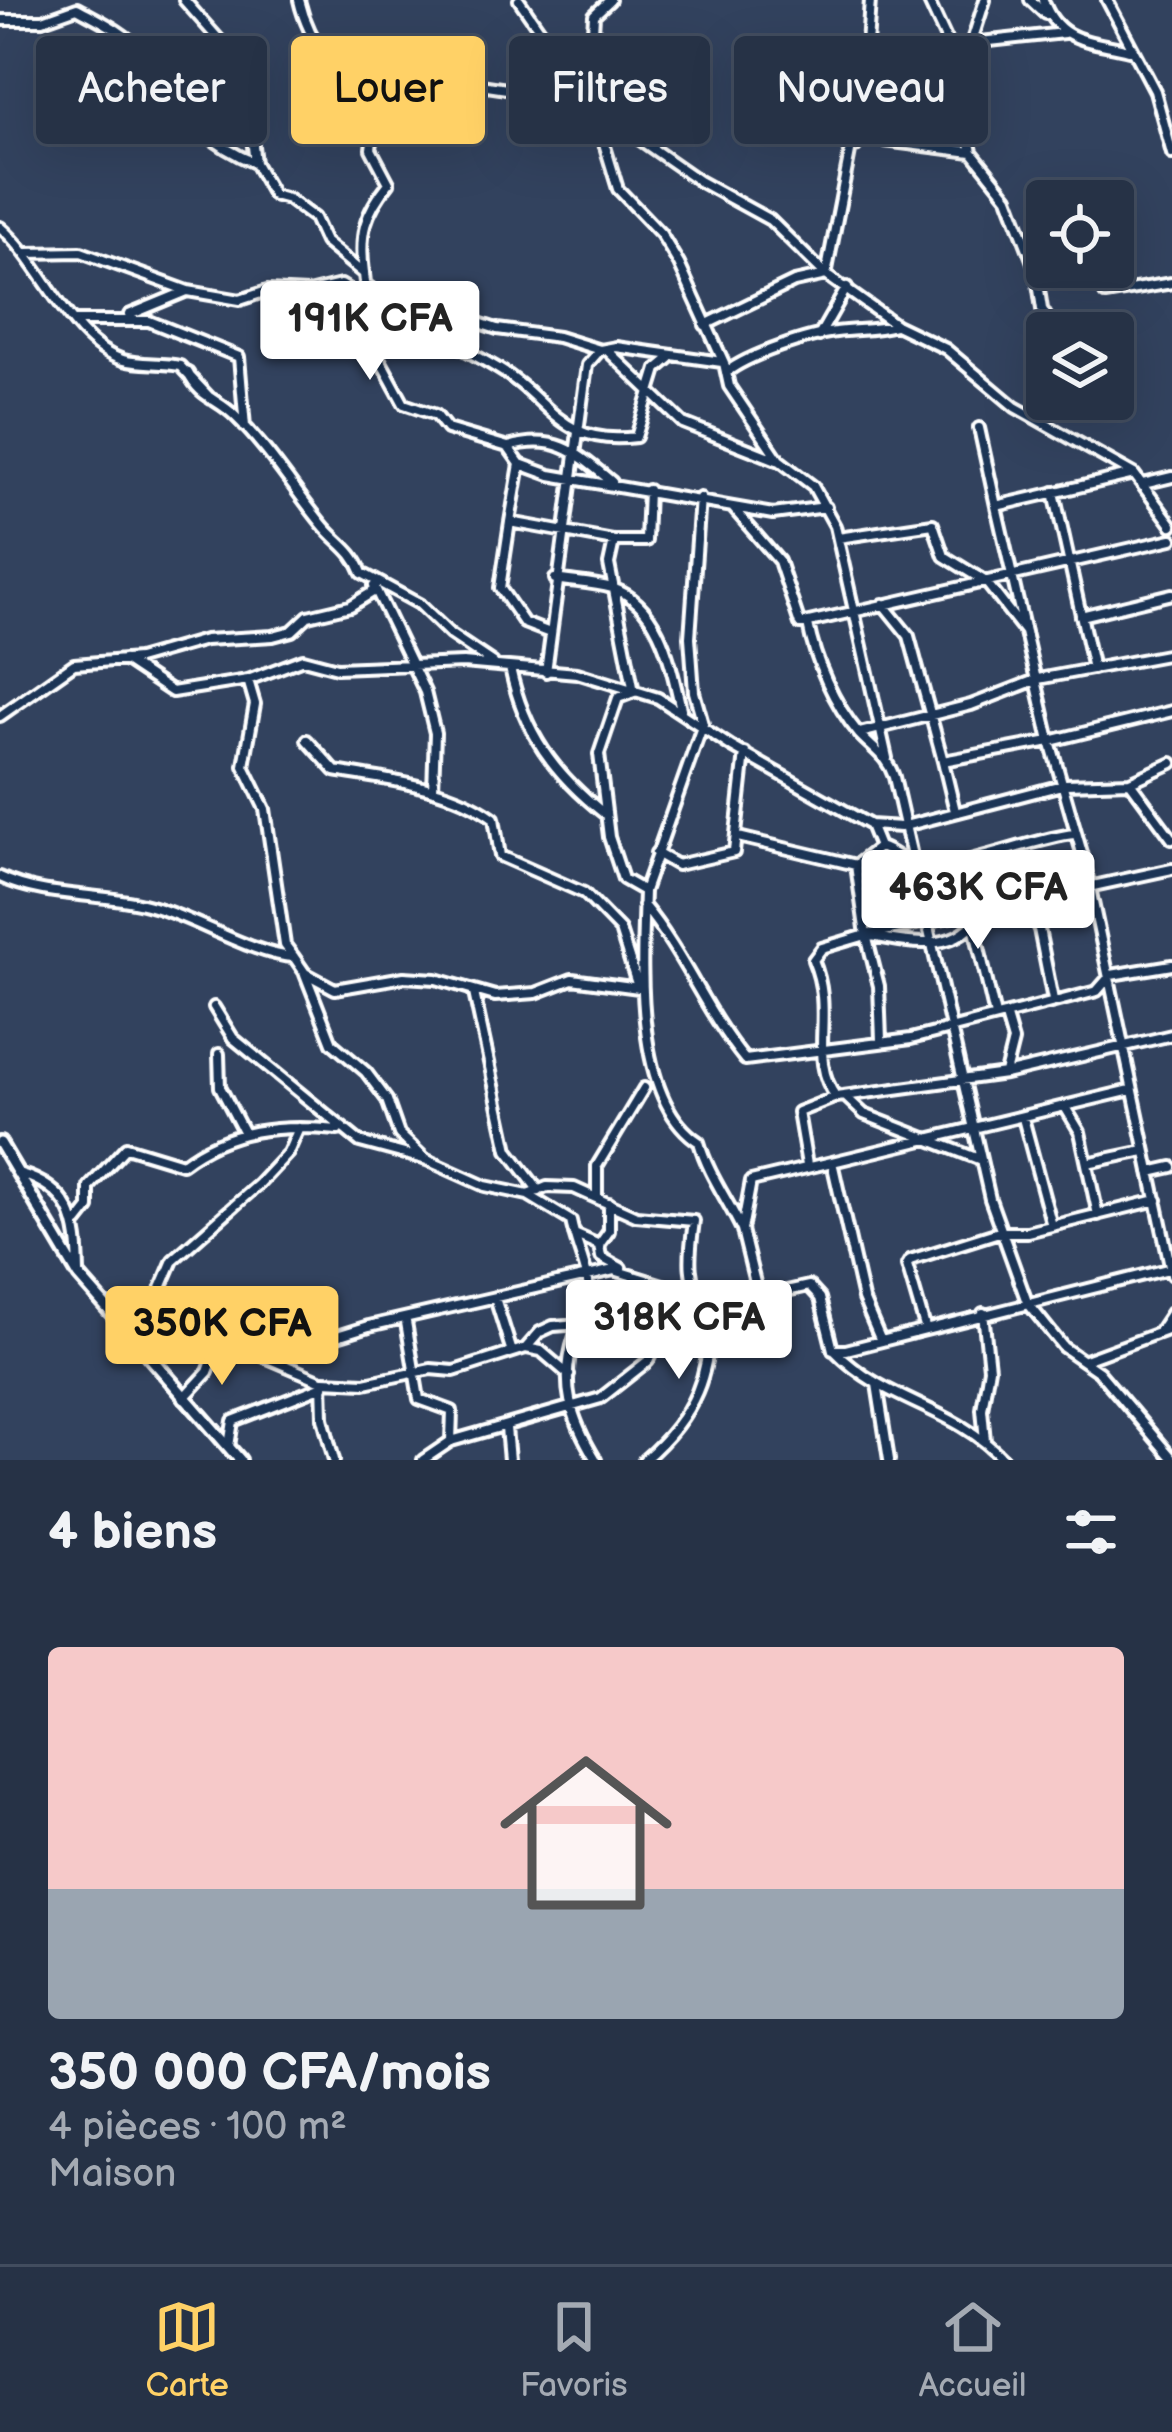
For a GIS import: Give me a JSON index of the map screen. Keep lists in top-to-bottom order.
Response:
{
  "page": {
    "chip": [
      "Acheter",
      "Louer",
      "Filtres",
      "Nouveau"
    ],
    "price": [
      "191K CFA",
      "463K CFA",
      "318K CFA",
      "350K CFA"
    ],
    "heading": "4 biens",
    "list": [
      {
        "name": "350 000 CFA/mois",
        "note": "4 pièces · 100 m² · Maison"
      }
    ],
    "tabs": ["Carte", "Favoris", "Accueil"]
  }
}
